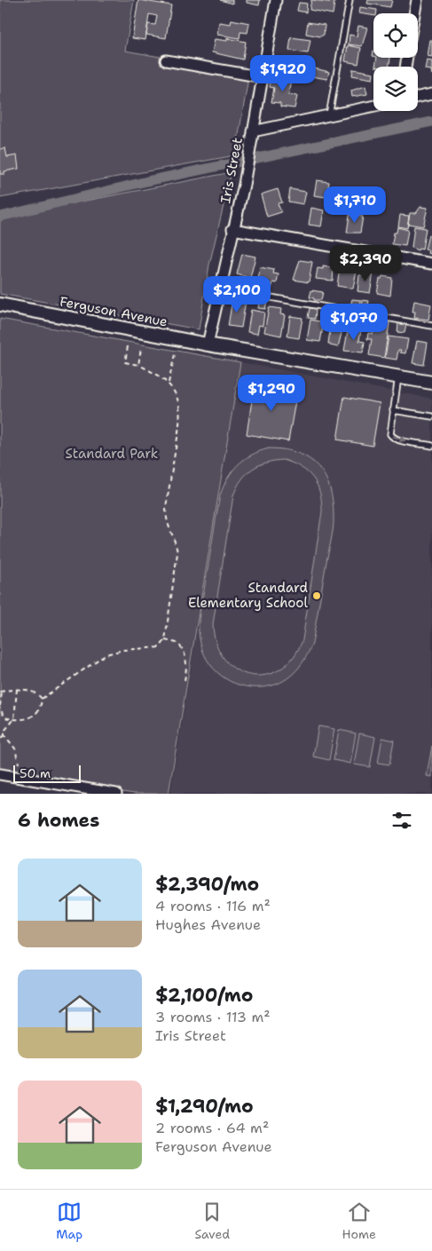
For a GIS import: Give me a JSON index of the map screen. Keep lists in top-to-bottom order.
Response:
{
  "streets": {
    "street": ["Iris Street", "Ferguson Avenue"]
  },
  "crossings": [
    ["Iris Street", "Ferguson Avenue"]
  ],
  "parks": ["Standard Park"],
  "places": ["Standard Elementary School"],
  "scale_bar": "50 m",
  "page": {
    "price": [
      "$1,920",
      "$1,710",
      "$2,390",
      "$2,100",
      "$1,070",
      "$1,290"
    ],
    "scale": "50 m",
    "heading": "6 homes",
    "list": [
      {
        "name": "$2,390/mo",
        "note": "4 rooms · 116 m² · Hughes Avenue"
      },
      {
        "name": "$2,100/mo",
        "note": "3 rooms · 113 m² · Iris Street"
      },
      {
        "name": "$1,290/mo",
        "note": "2 rooms · 64 m² · Ferguson Avenue"
      }
    ],
    "tabs": ["Map", "Saved", "Home"]
  }
}
